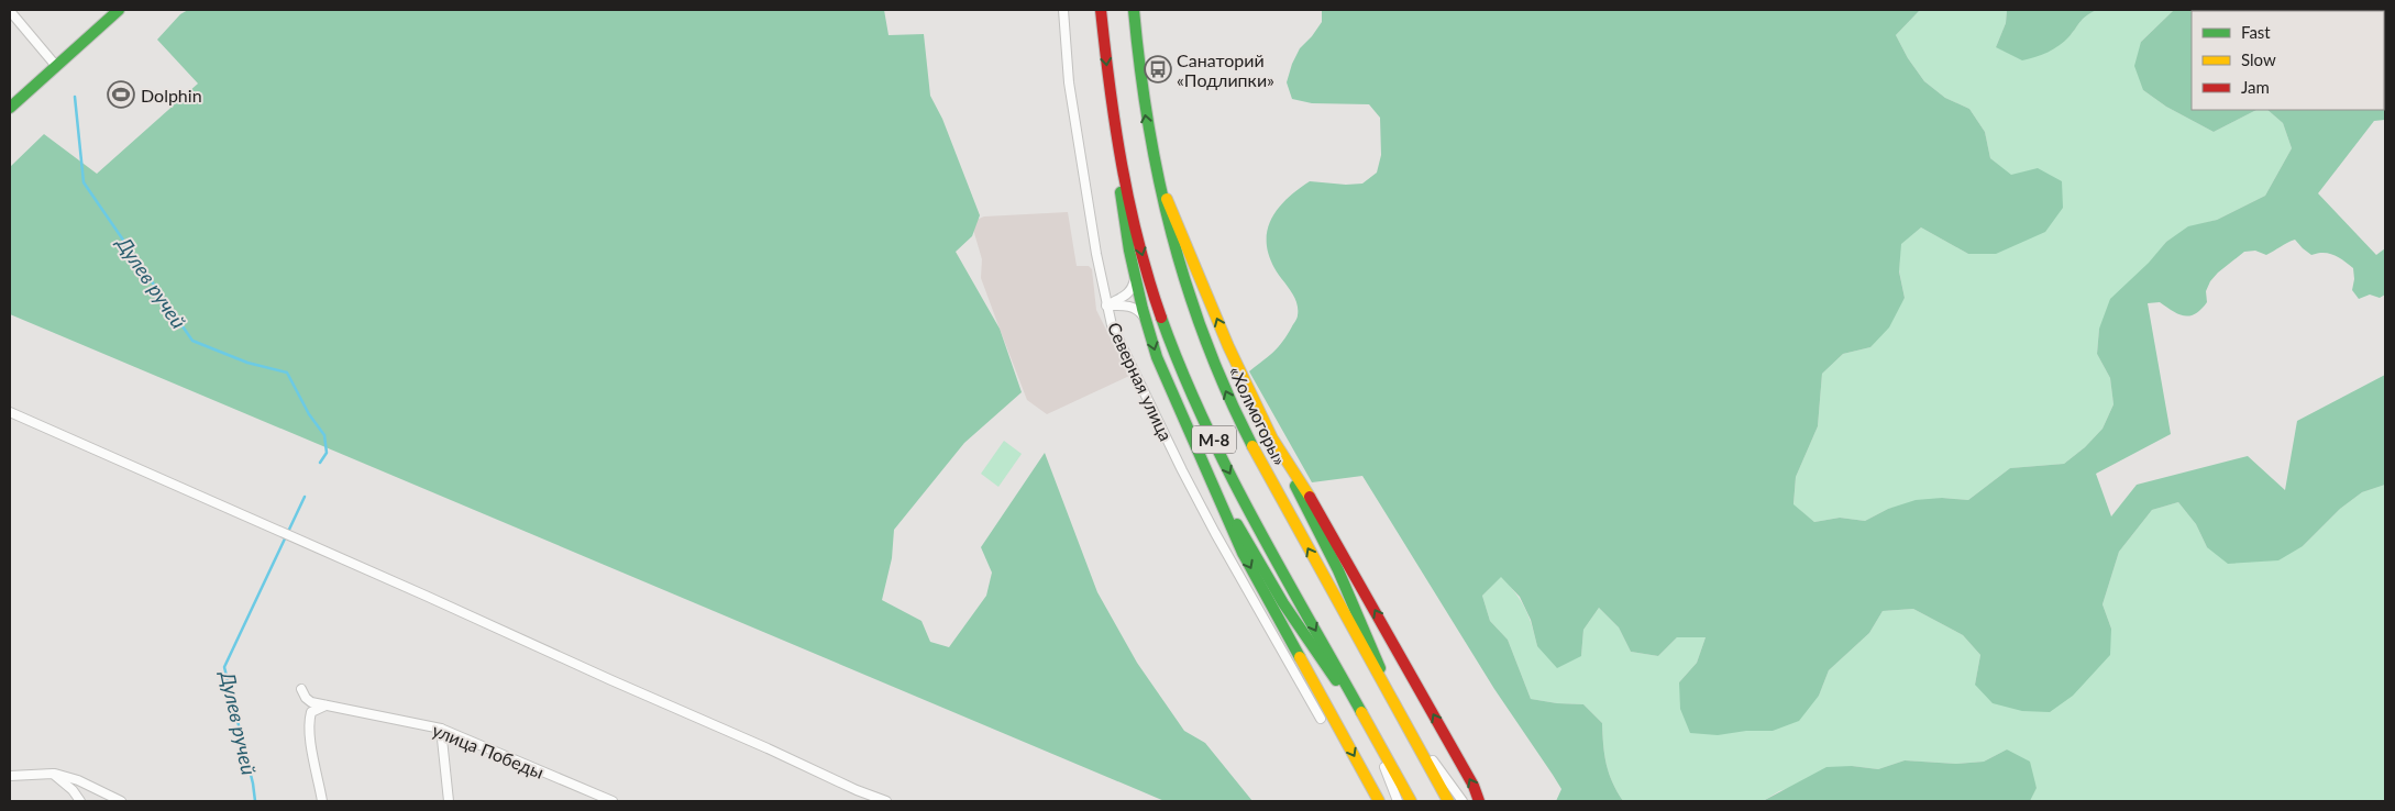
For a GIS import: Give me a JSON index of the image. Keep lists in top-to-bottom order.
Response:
{
  "streets": {
    "main road": ["«Холмогоры»", "М-8"],
    "street": ["Северная улица", "улица Победы"]
  },
  "water": ["Дулев ручей"],
  "places": {
    "bus stop": ["Санаторий «Подлипки»"],
    "sports": ["Dolphin"]
  },
  "legend": ["Fast", "Slow", "Jam"]
}
